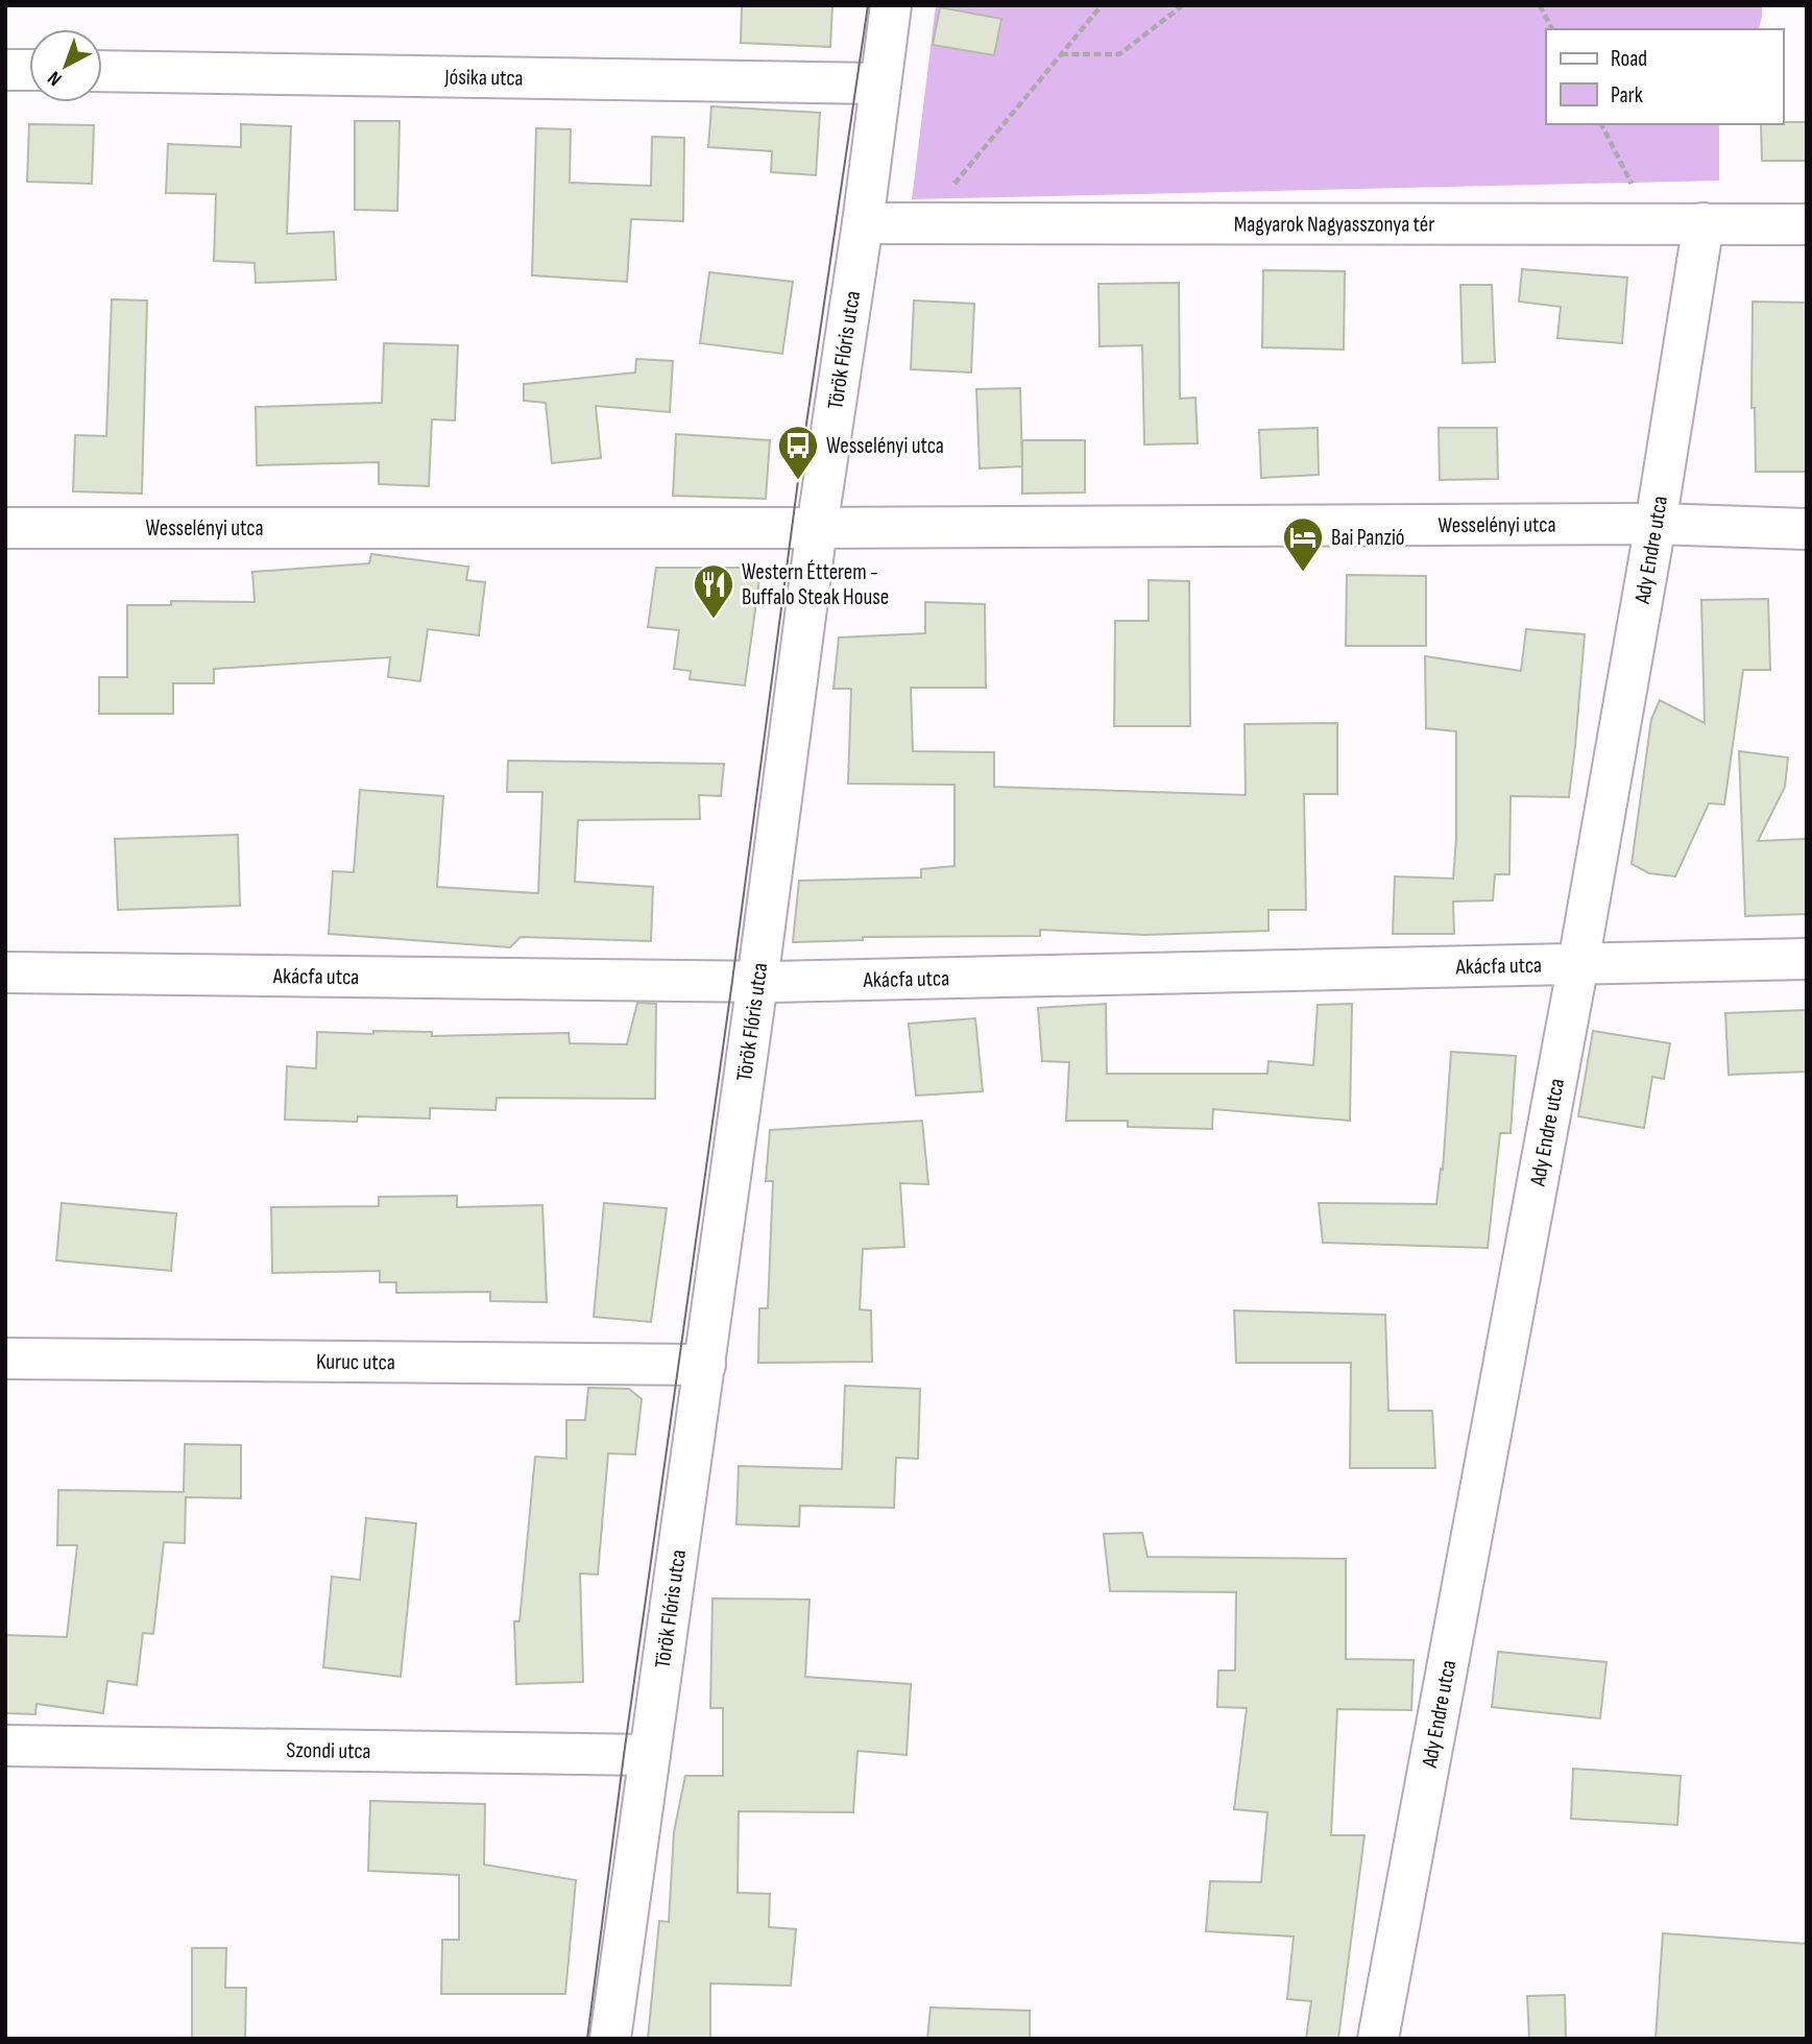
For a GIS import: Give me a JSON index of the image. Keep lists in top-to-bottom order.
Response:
{
  "streets": {
    "street": [
      "Jósika utca",
      "Magyarok Nagyasszonya tér",
      "Török Flóris utca",
      "Wesselényi utca",
      "Ady Endre utca",
      "Akácfa utca",
      "Kuruc utca",
      "Szondi utca"
    ]
  },
  "crossings": [
    ["Jósika utca", "Török Flóris utca"],
    ["Magyarok Nagyasszonya tér", "Török Flóris utca"],
    ["Magyarok Nagyasszonya tér", "Ady Endre utca"],
    ["Török Flóris utca", "Wesselényi utca"],
    ["Török Flóris utca", "Akácfa utca"],
    ["Török Flóris utca", "Kuruc utca"],
    ["Török Flóris utca", "Szondi utca"],
    ["Wesselényi utca", "Ady Endre utca"],
    ["Ady Endre utca", "Akácfa utca"]
  ],
  "places": {
    "bus stop": ["Wesselényi utca"],
    "hotel": ["Bai Panzió"],
    "restaurant": ["Western Étterem - Buffalo Steak House"]
  },
  "legend": ["Road", "Park"],
  "north": "bottom left"
}
